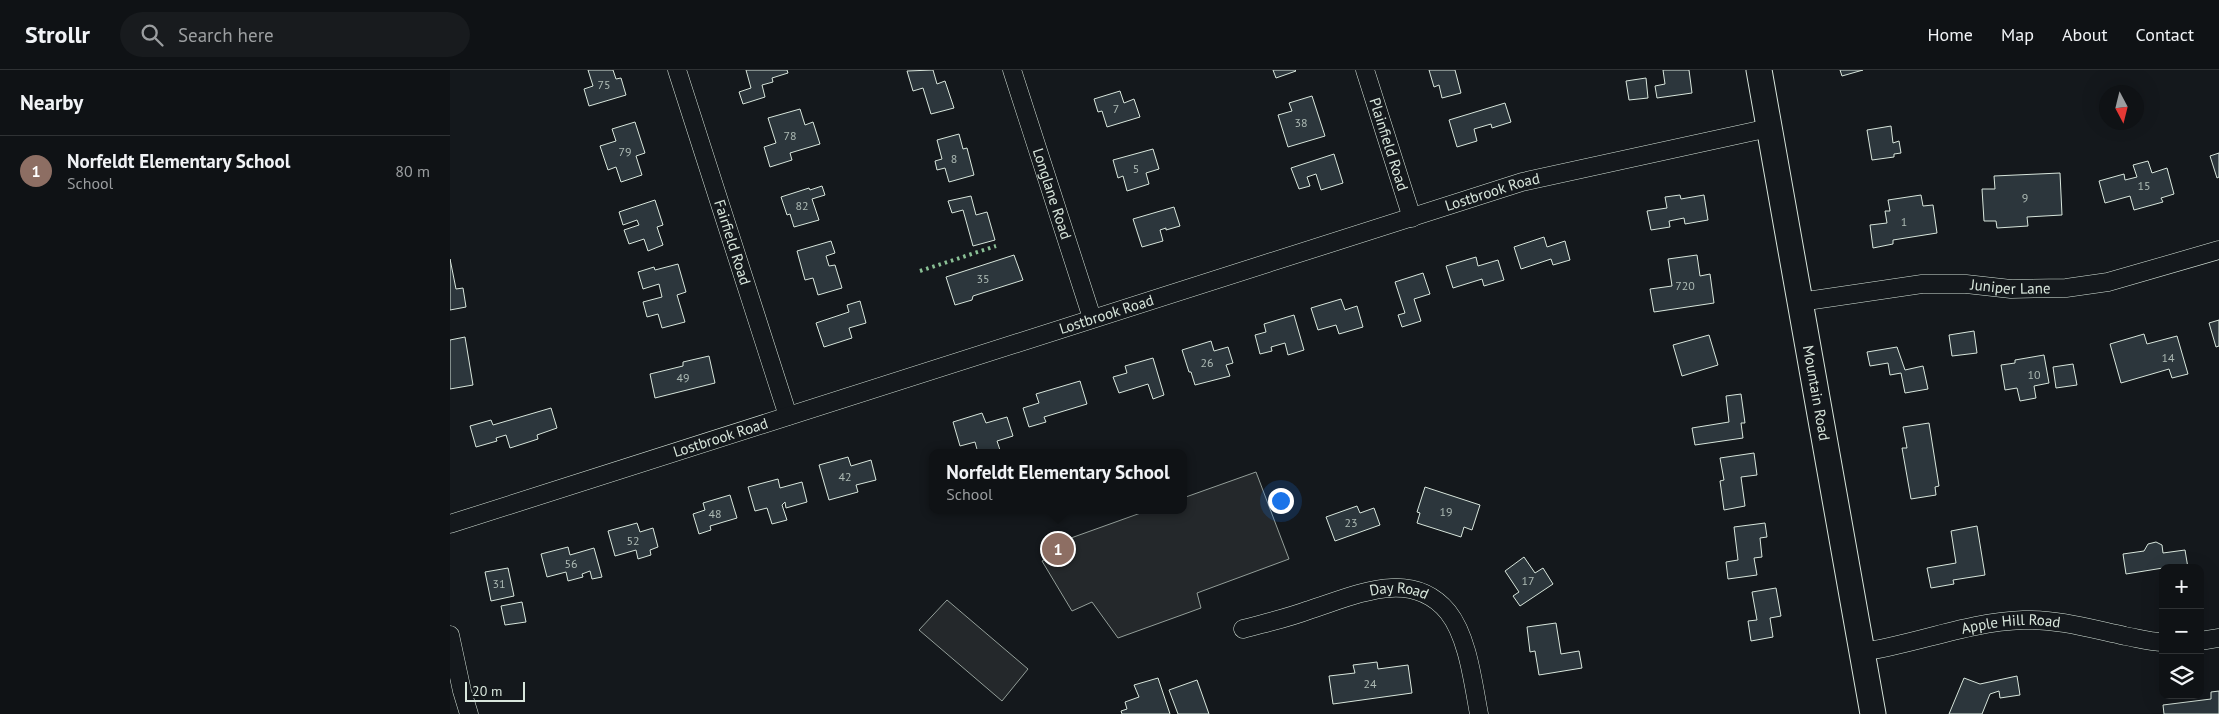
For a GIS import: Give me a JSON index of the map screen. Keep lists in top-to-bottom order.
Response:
{
  "streets": {
    "main road": ["Mountain Road"],
    "street": [
      "Plainfield Road",
      "Lostbrook Road",
      "Longlane Road",
      "Fairfield Road",
      "Juniper Lane",
      "Day Road",
      "Apple Hill Road"
    ]
  },
  "crossings": [
    ["Plainfield Road", "Lostbrook Road"],
    ["Lostbrook Road", "Longlane Road"],
    ["Lostbrook Road", "Fairfield Road"],
    ["Lostbrook Road", "Mountain Road"],
    ["Juniper Lane", "Mountain Road"],
    ["Mountain Road", "Apple Hill Road"]
  ],
  "house_numbers": [
    "75",
    "7",
    "38",
    "78",
    "79",
    "8",
    "5",
    "15",
    "9",
    "82",
    "1",
    "35",
    "720",
    "14",
    "26",
    "10",
    "49",
    "42",
    "19",
    "48",
    "23",
    "52",
    "56",
    "17",
    "31",
    "24"
  ],
  "scale_bar": "20 m",
  "north": "bottom",
  "page": {
    "header": "Strollr",
    "search": "Search here",
    "nav": [
      "Home",
      "Map",
      "About",
      "Contact"
    ],
    "heading": "Nearby",
    "list": [
      {
        "mark": "1",
        "name": "Norfeldt Elementary School",
        "note": "School",
        "value": "80 m"
      }
    ],
    "popup": ["Norfeldt Elementary School", "School"],
    "pins": "1",
    "map_buttons": ["+", "−"],
    "scale": "20 m"
  }
}
